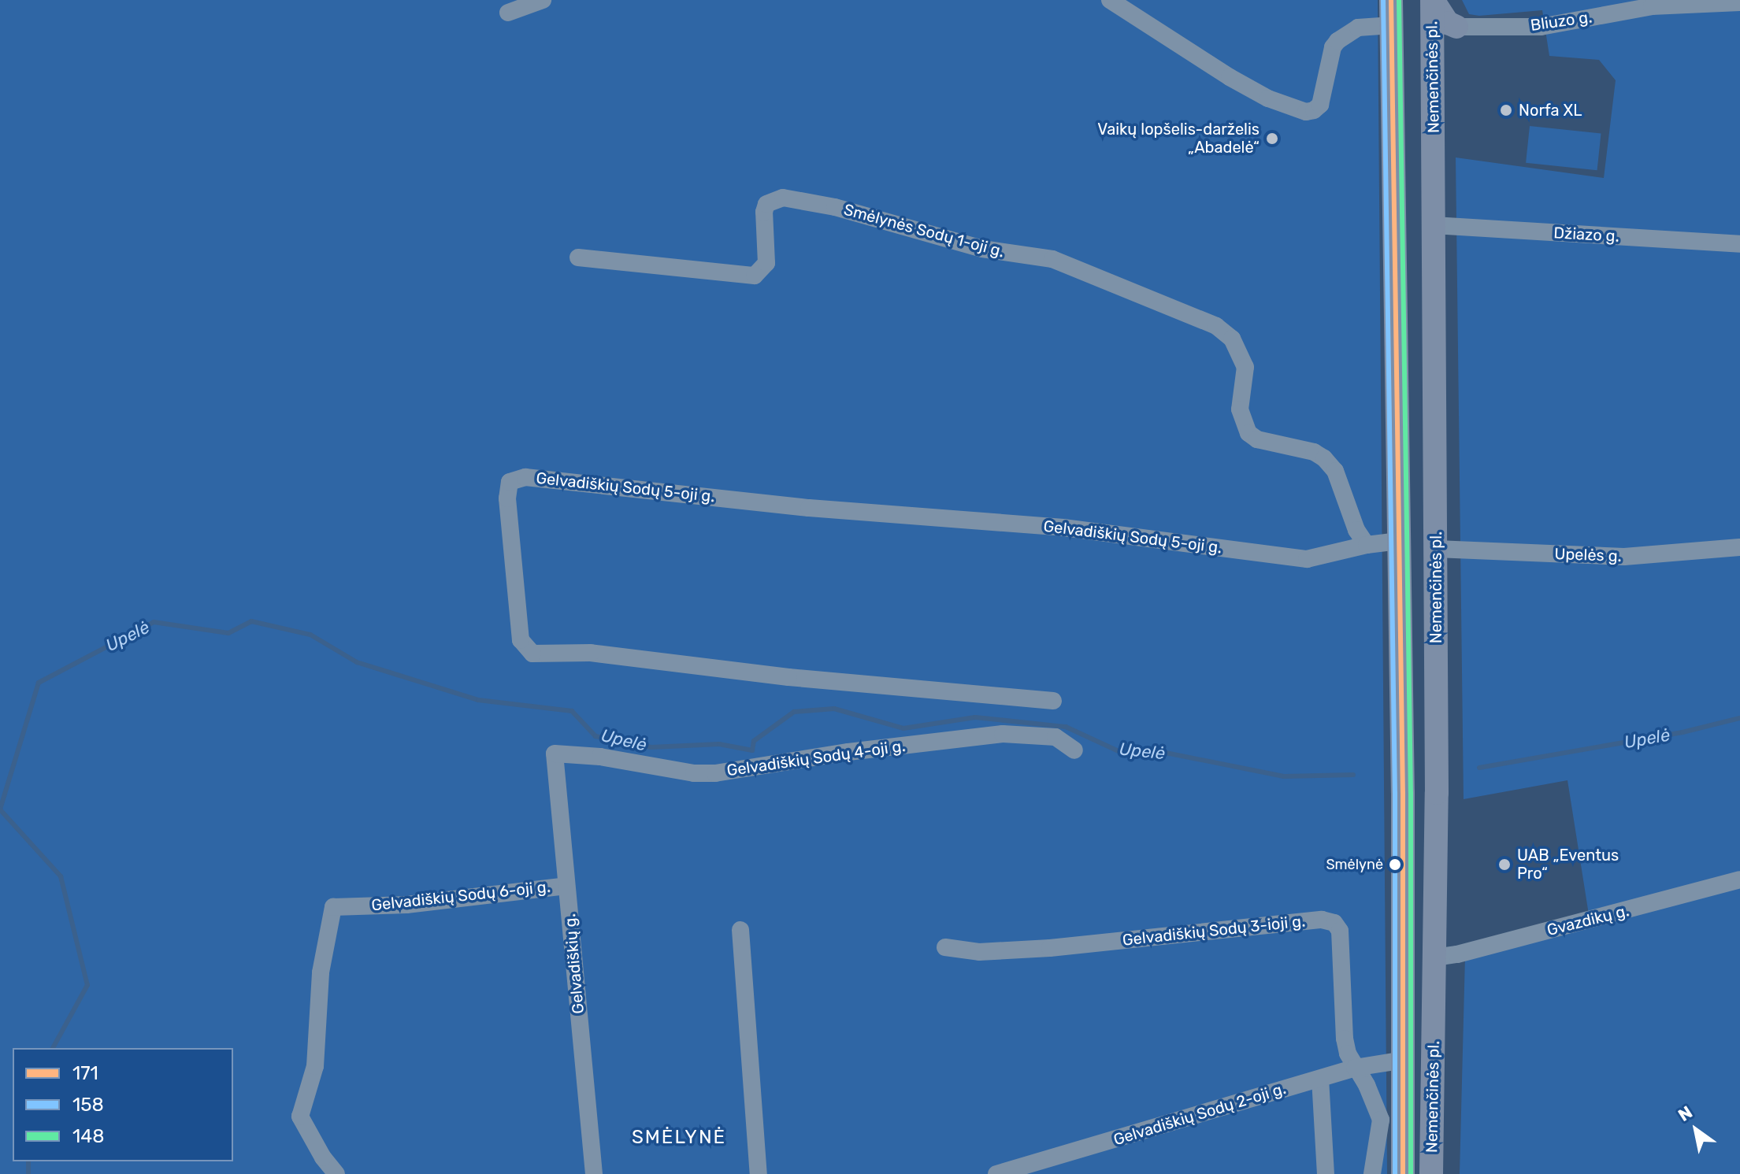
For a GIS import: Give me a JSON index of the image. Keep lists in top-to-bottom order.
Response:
{
  "streets": {
    "main road": ["Nemenčinės pl."],
    "street": [
      "Bliuzo g.",
      "Smėlynės Sodų 1-oji g.",
      "Džiazo g.",
      "Gelvadiškių Sodų 5-oji g.",
      "Upelės g.",
      "Gelvadiškių Sodų 4-oji g.",
      "Gelvadiškių Sodų 6-oji g.",
      "Gvazdikų g.",
      "Gelvadiškių Sodų 3-ioji g.",
      "Gelvadiškių g.",
      "Gelvadiškių Sodų 2-oji g."
    ]
  },
  "crossings": [
    ["Nemenčinės pl.", "Džiazo g."],
    ["Nemenčinės pl.", "Gelvadiškių Sodų 5-oji g."],
    ["Nemenčinės pl.", "Upelės g."],
    ["Nemenčinės pl.", "Gvazdikų g."],
    ["Nemenčinės pl.", "Gelvadiškių Sodų 2-oji g."],
    ["Smėlynės Sodų 1-oji g.", "Gelvadiškių Sodų 5-oji g."],
    ["Gelvadiškių Sodų 4-oji g.", "Gelvadiškių g."],
    ["Gelvadiškių Sodų 6-oji g.", "Gelvadiškių g."],
    ["Gelvadiškių Sodų 3-ioji g.", "Gelvadiškių Sodų 2-oji g."]
  ],
  "districts": ["SMĖLYNĖ"],
  "water": ["Upelė"],
  "places": [
    "Norfa XL",
    "Vaikų lopšelis-darželis „Abadelė“",
    "Smėlynė",
    "UAB „Eventus Pro“"
  ],
  "lines": ["transit line 171", "transit line 158", "transit line 148"],
  "legend": ["171", "158", "148"],
  "north": "top left"
}
